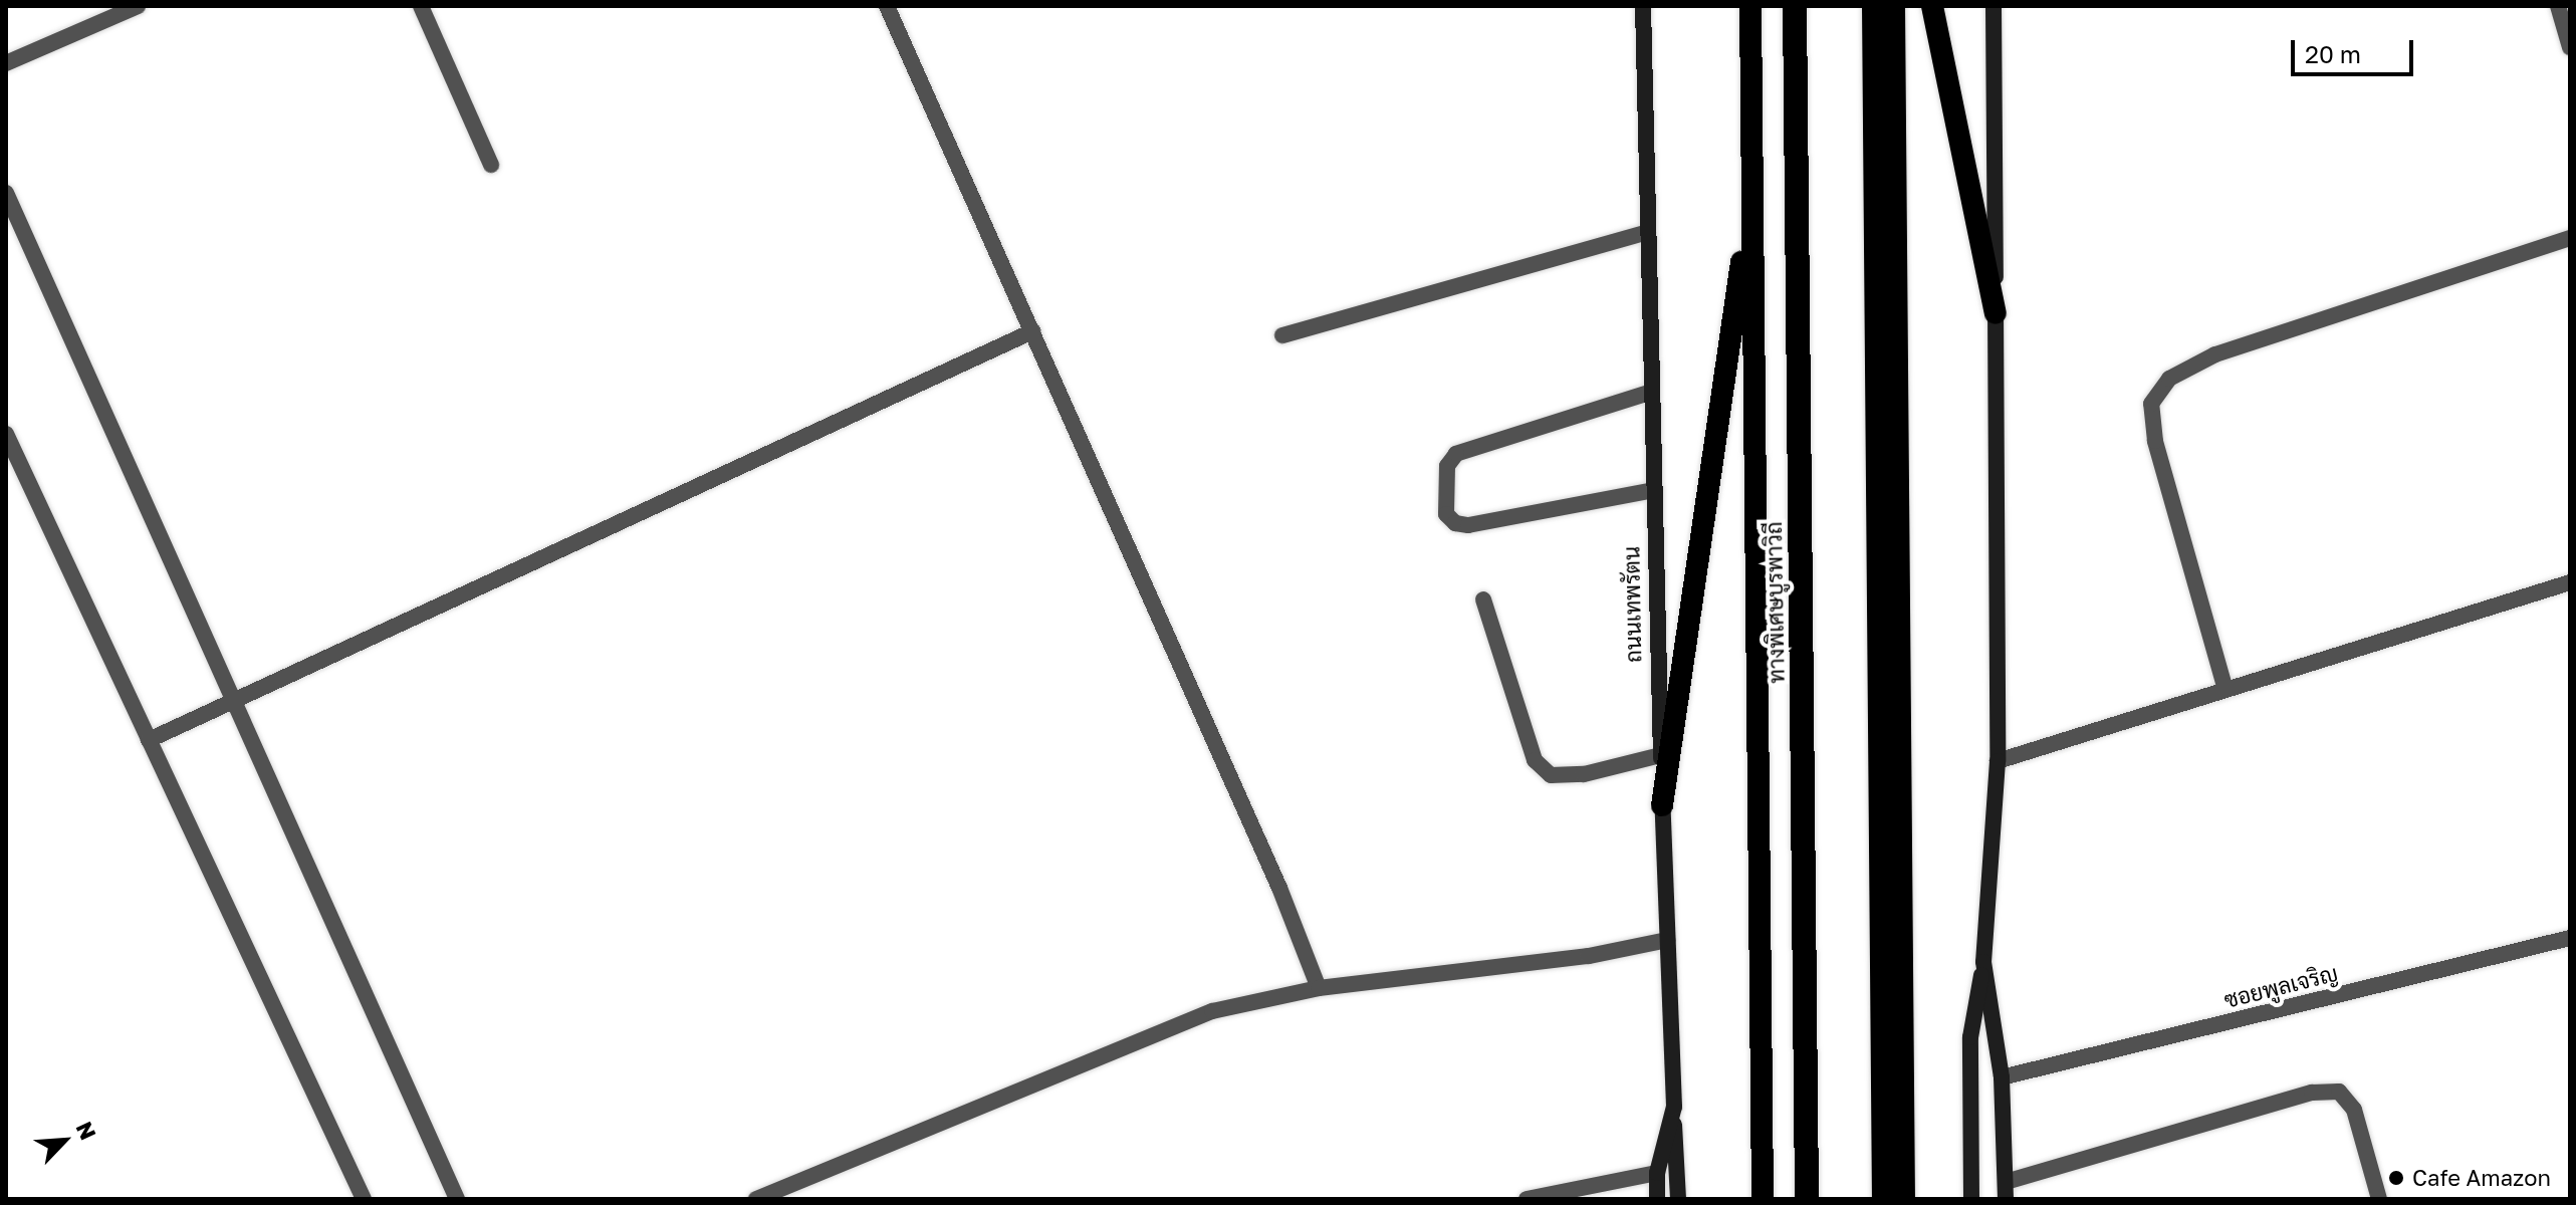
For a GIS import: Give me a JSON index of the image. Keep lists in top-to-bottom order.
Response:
{
  "streets": {
    "highway": ["ทางพิเศษบูรพาวิถี"],
    "main road": ["ถนนเทพรัตน"],
    "street": ["ซอยพูลเจริญ"]
  },
  "places": ["Cafe Amazon"],
  "scale_bar": "20 m",
  "north": "top right"
}
